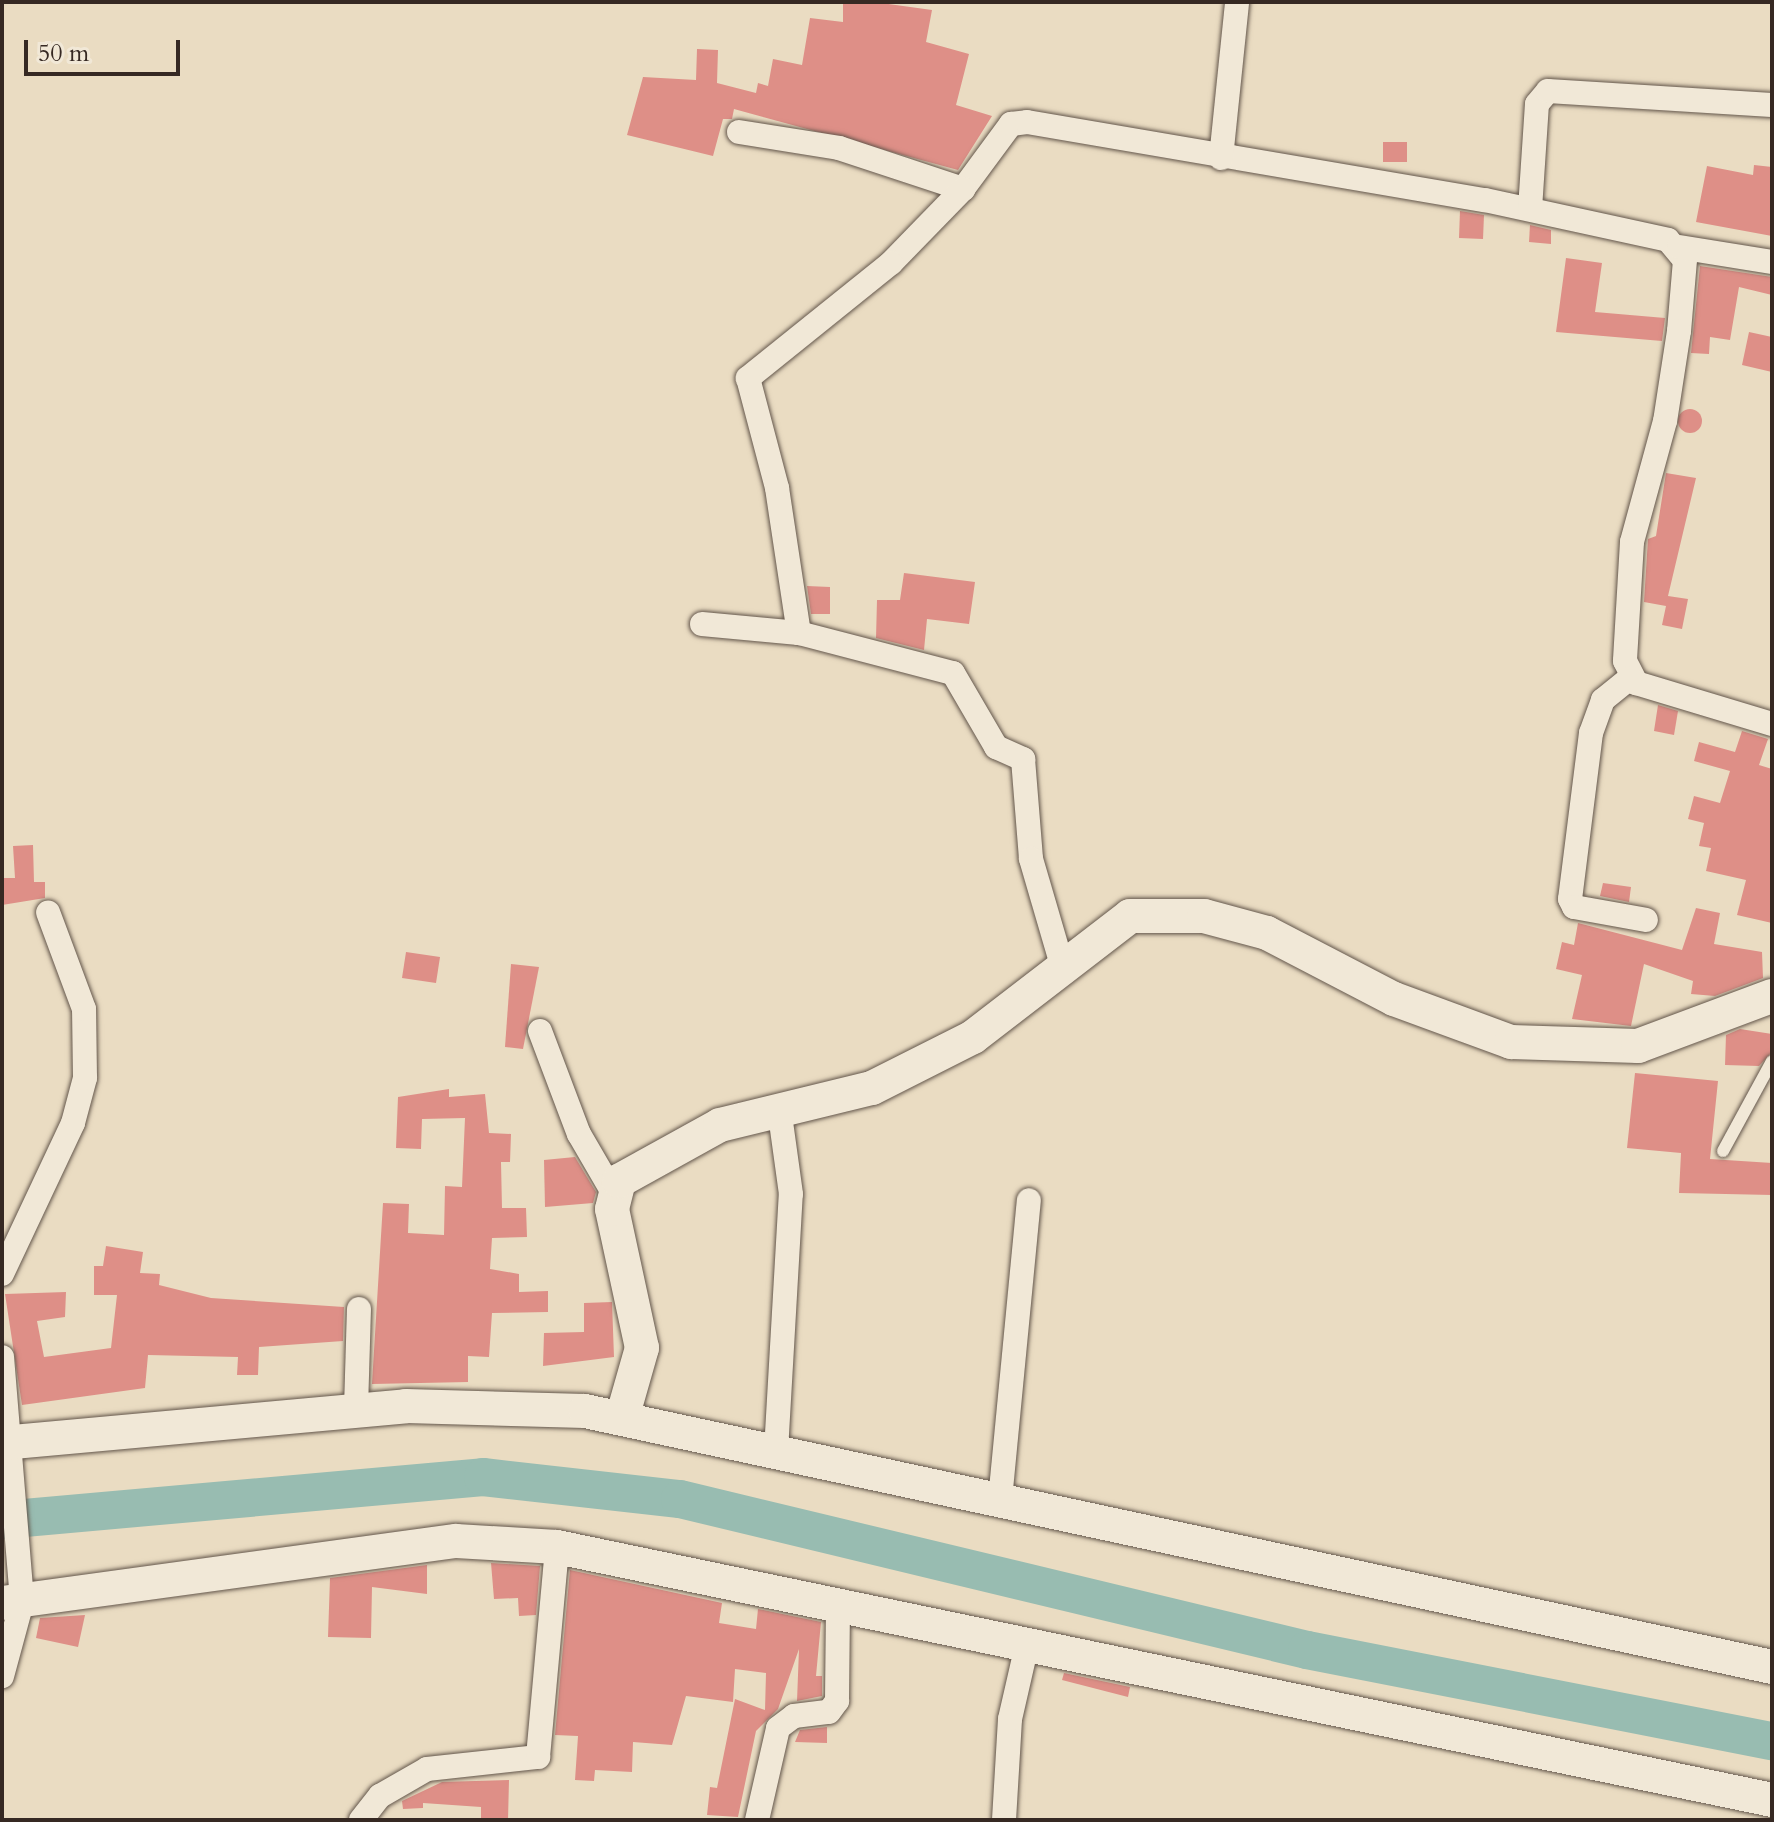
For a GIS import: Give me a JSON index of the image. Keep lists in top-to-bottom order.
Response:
{
  "scale_bar": "50 m"
}
